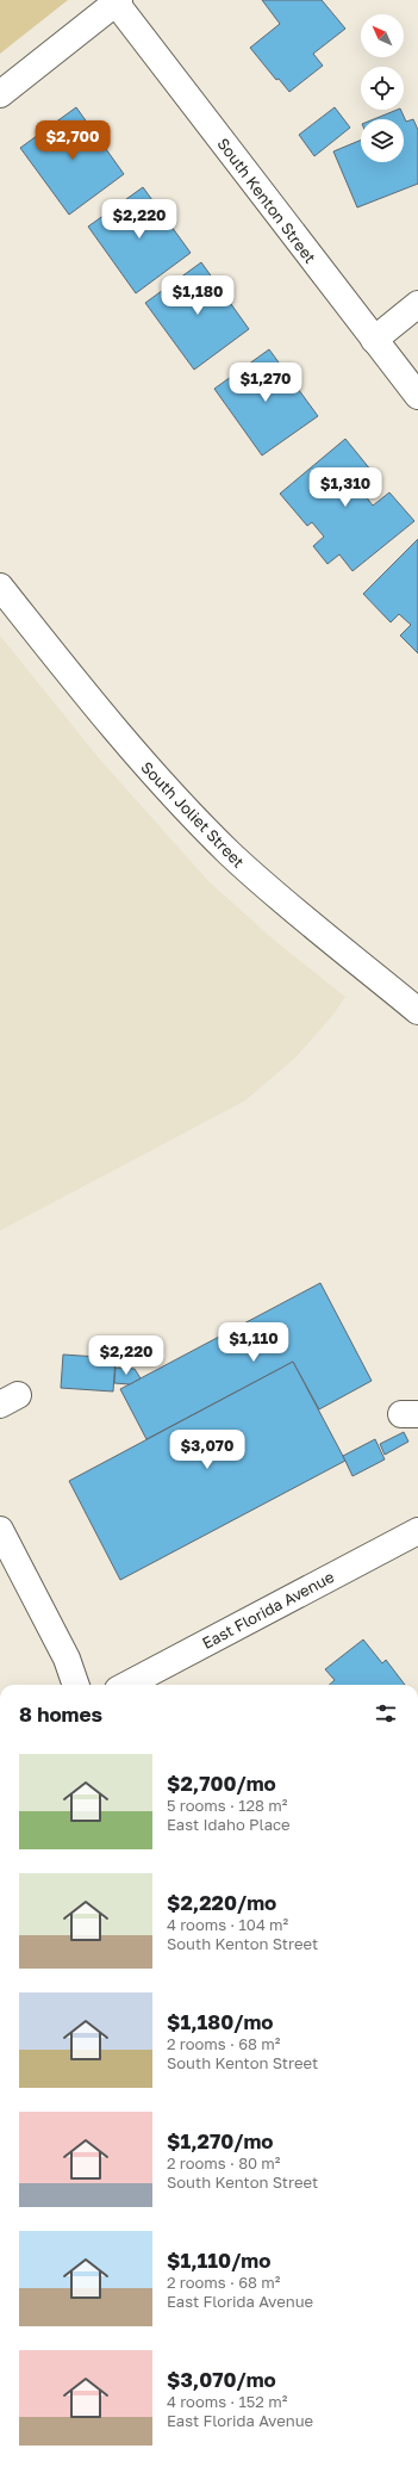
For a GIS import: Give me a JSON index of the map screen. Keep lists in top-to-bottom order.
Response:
{
  "streets": {
    "street": ["South Kenton Street", "South Joliet Street", "East Florida Avenue"]
  },
  "north": "top left",
  "page": {
    "price": [
      "$2,700",
      "$2,220",
      "$1,180",
      "$1,270",
      "$1,310",
      "$1,110",
      "$2,220",
      "$3,070"
    ],
    "heading": "8 homes",
    "list": [
      {
        "name": "$2,700/mo",
        "note": "5 rooms · 128 m² · East Idaho Place"
      },
      {
        "name": "$2,220/mo",
        "note": "4 rooms · 104 m² · South Kenton Street"
      },
      {
        "name": "$1,180/mo",
        "note": "2 rooms · 68 m² · South Kenton Street"
      },
      {
        "name": "$1,270/mo",
        "note": "2 rooms · 80 m² · South Kenton Street"
      },
      {
        "name": "$1,110/mo",
        "note": "2 rooms · 68 m² · East Florida Avenue"
      },
      {
        "name": "$3,070/mo",
        "note": "4 rooms · 152 m² · East Florida Avenue"
      }
    ]
  }
}
